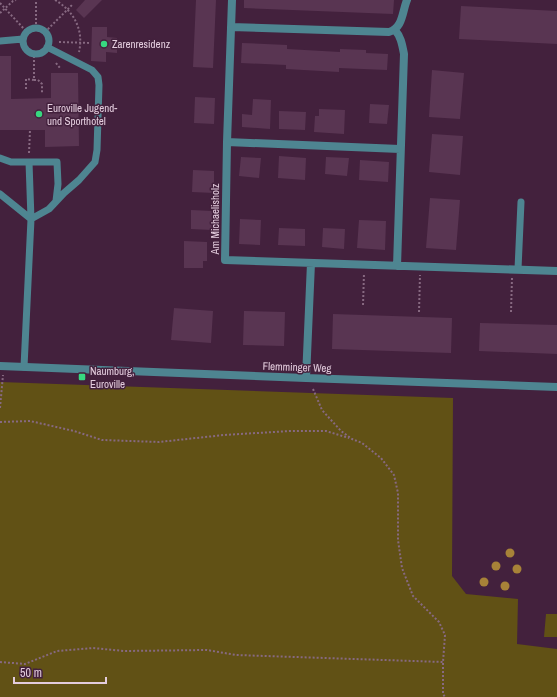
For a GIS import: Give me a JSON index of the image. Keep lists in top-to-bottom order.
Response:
{
  "streets": {
    "street": ["Am Michaelisholz", "Flemminger Weg"]
  },
  "places": {
    "other": ["Zarenresidenz", "Euroville Jugend- und Sporthotel"],
    "transit": ["Naumburg, Euroville"]
  },
  "scale_bar": "50 m"
}
